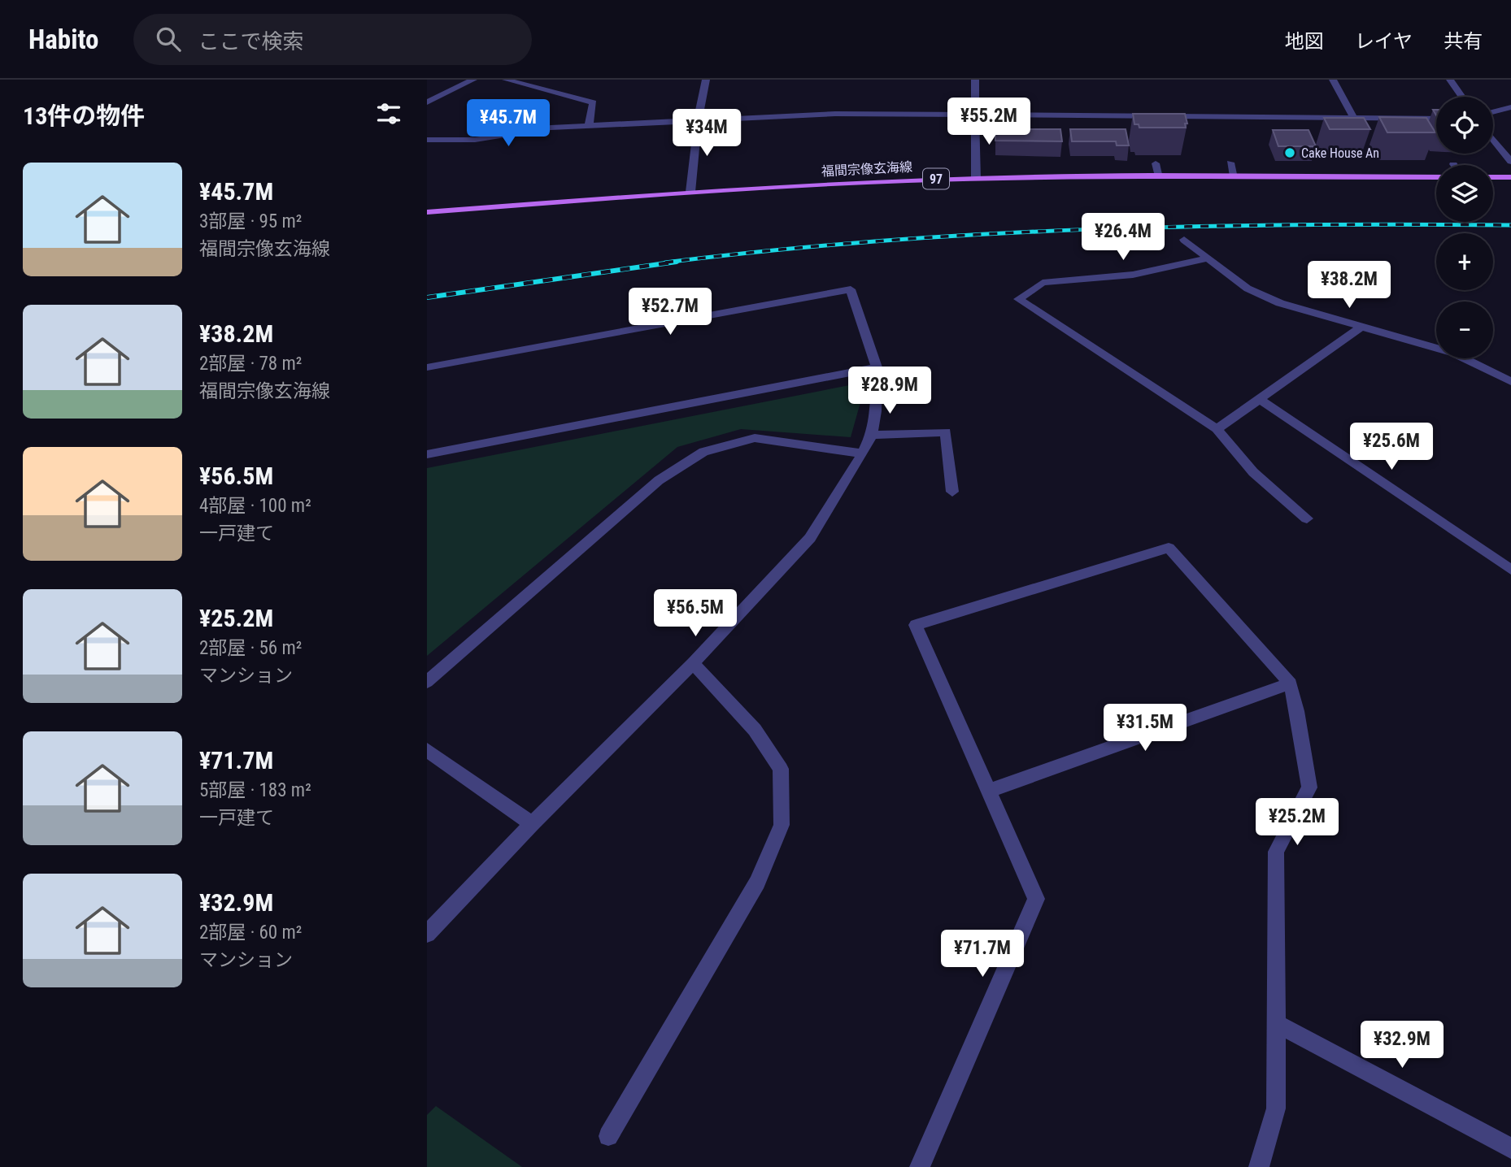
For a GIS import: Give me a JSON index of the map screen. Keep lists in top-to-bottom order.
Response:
{
  "streets": {
    "main road": ["福間宗像玄海線", "97"]
  },
  "places": ["Cake House An"],
  "page": {
    "header": "Habito",
    "search": "ここで検索",
    "nav": ["地図", "レイヤ", "共有"],
    "heading": "13件の物件",
    "map_buttons": ["+", "−"],
    "price": [
      "¥55.2M",
      "¥45.7M",
      "¥34M",
      "¥26.4M",
      "¥38.2M",
      "¥52.7M",
      "¥28.9M",
      "¥25.6M",
      "¥56.5M",
      "¥31.5M",
      "¥25.2M",
      "¥71.7M",
      "¥32.9M"
    ],
    "list": [
      {
        "name": "¥45.7M",
        "note": "3部屋 · 95 m² · 福間宗像玄海線"
      },
      {
        "name": "¥38.2M",
        "note": "2部屋 · 78 m² · 福間宗像玄海線"
      },
      {
        "name": "¥56.5M",
        "note": "4部屋 · 100 m² · 一戸建て"
      },
      {
        "name": "¥25.2M",
        "note": "2部屋 · 56 m² · マンション"
      },
      {
        "name": "¥71.7M",
        "note": "5部屋 · 183 m² · 一戸建て"
      },
      {
        "name": "¥32.9M",
        "note": "2部屋 · 60 m² · マンション"
      }
    ]
  }
}
